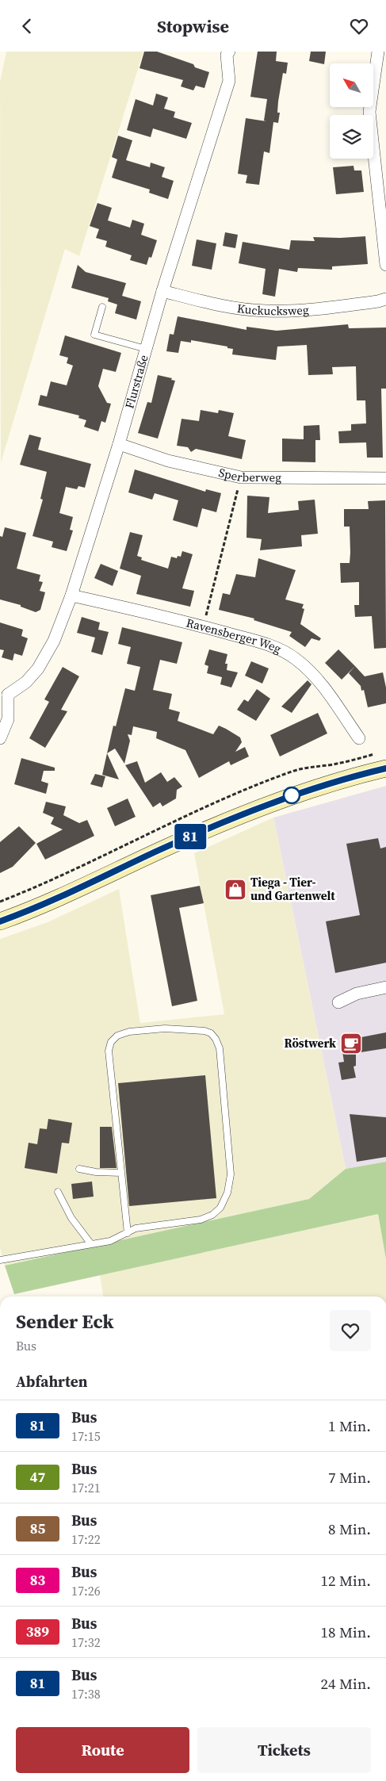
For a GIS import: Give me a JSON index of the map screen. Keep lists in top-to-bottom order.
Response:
{
  "streets": {
    "street": [
      "Kuckucksweg",
      "Flurstraße",
      "Sperberweg",
      "Ravensberger Weg"
    ]
  },
  "crossings": [
    ["Kuckucksweg", "Flurstraße"],
    ["Flurstraße", "Sperberweg"],
    ["Flurstraße", "Ravensberger Weg"]
  ],
  "places": {
    "shop": ["Tiega - Tier- und Gartenwelt"],
    "cafe": ["Röstwerk"]
  },
  "lines": ["bus line 81"],
  "north": "top left",
  "page": {
    "header": "Stopwise",
    "on_map": "81",
    "heading": [
      ["Sender Eck", "Bus"],
      "Abfahrten"
    ],
    "list": [
      {
        "mark": "81",
        "name": "Bus",
        "note": "17:15",
        "value": "1 Min."
      },
      {
        "mark": "47",
        "name": "Bus",
        "note": "17:21",
        "value": "7 Min."
      },
      {
        "mark": "85",
        "name": "Bus",
        "note": "17:22",
        "value": "8 Min."
      },
      {
        "mark": "83",
        "name": "Bus",
        "note": "17:26",
        "value": "12 Min."
      },
      {
        "mark": "389",
        "name": "Bus",
        "note": "17:32",
        "value": "18 Min."
      },
      {
        "mark": "81",
        "name": "Bus",
        "note": "17:38",
        "value": "24 Min."
      }
    ],
    "buttons": ["Route", "Tickets"]
  }
}
